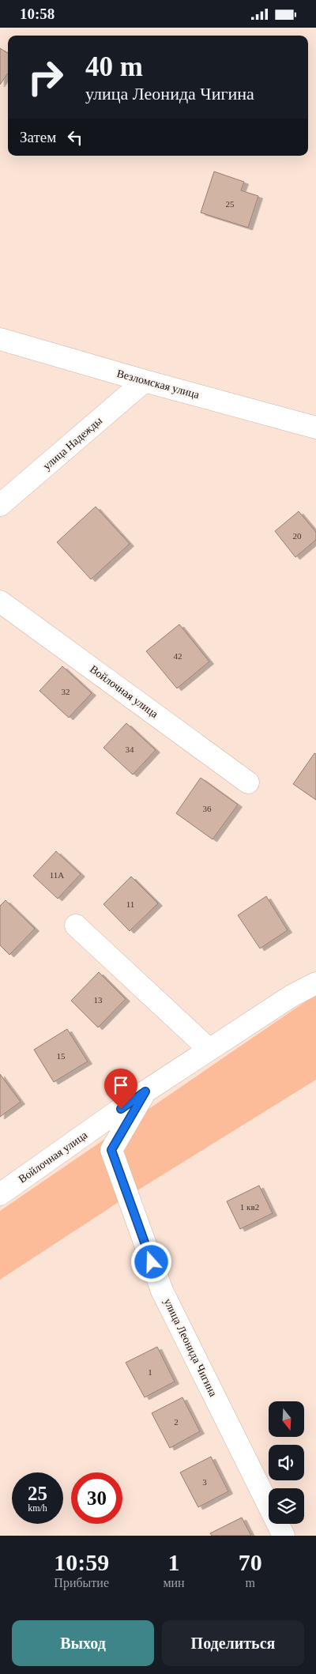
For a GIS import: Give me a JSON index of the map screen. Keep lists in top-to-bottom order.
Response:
{
  "streets": {
    "street": [
      "Везломская улица",
      "улица Надежды",
      "Войлочная улица",
      "улица Леонида Чигина"
    ]
  },
  "crossings": [
    ["Везломская улица", "улица Надежды"],
    ["Войлочная улица", "улица Леонида Чигина"]
  ],
  "house_numbers": [
    "25",
    "20",
    "42",
    "32",
    "34",
    "36",
    "11А",
    "11",
    "13",
    "15",
    "1 кв2",
    "1",
    "2",
    "3"
  ],
  "north": "bottom",
  "page": {
    "status": "10:58",
    "turn": ["40 m", "улица Леонида Чигина"],
    "then": "Затем",
    "speed": "25 km/h",
    "limit": "30",
    "eta": [
      "10:59",
      "Прибытие",
      "1",
      "мин",
      "70",
      "m"
    ],
    "buttons": ["Выход", "Поделиться"]
  }
}
